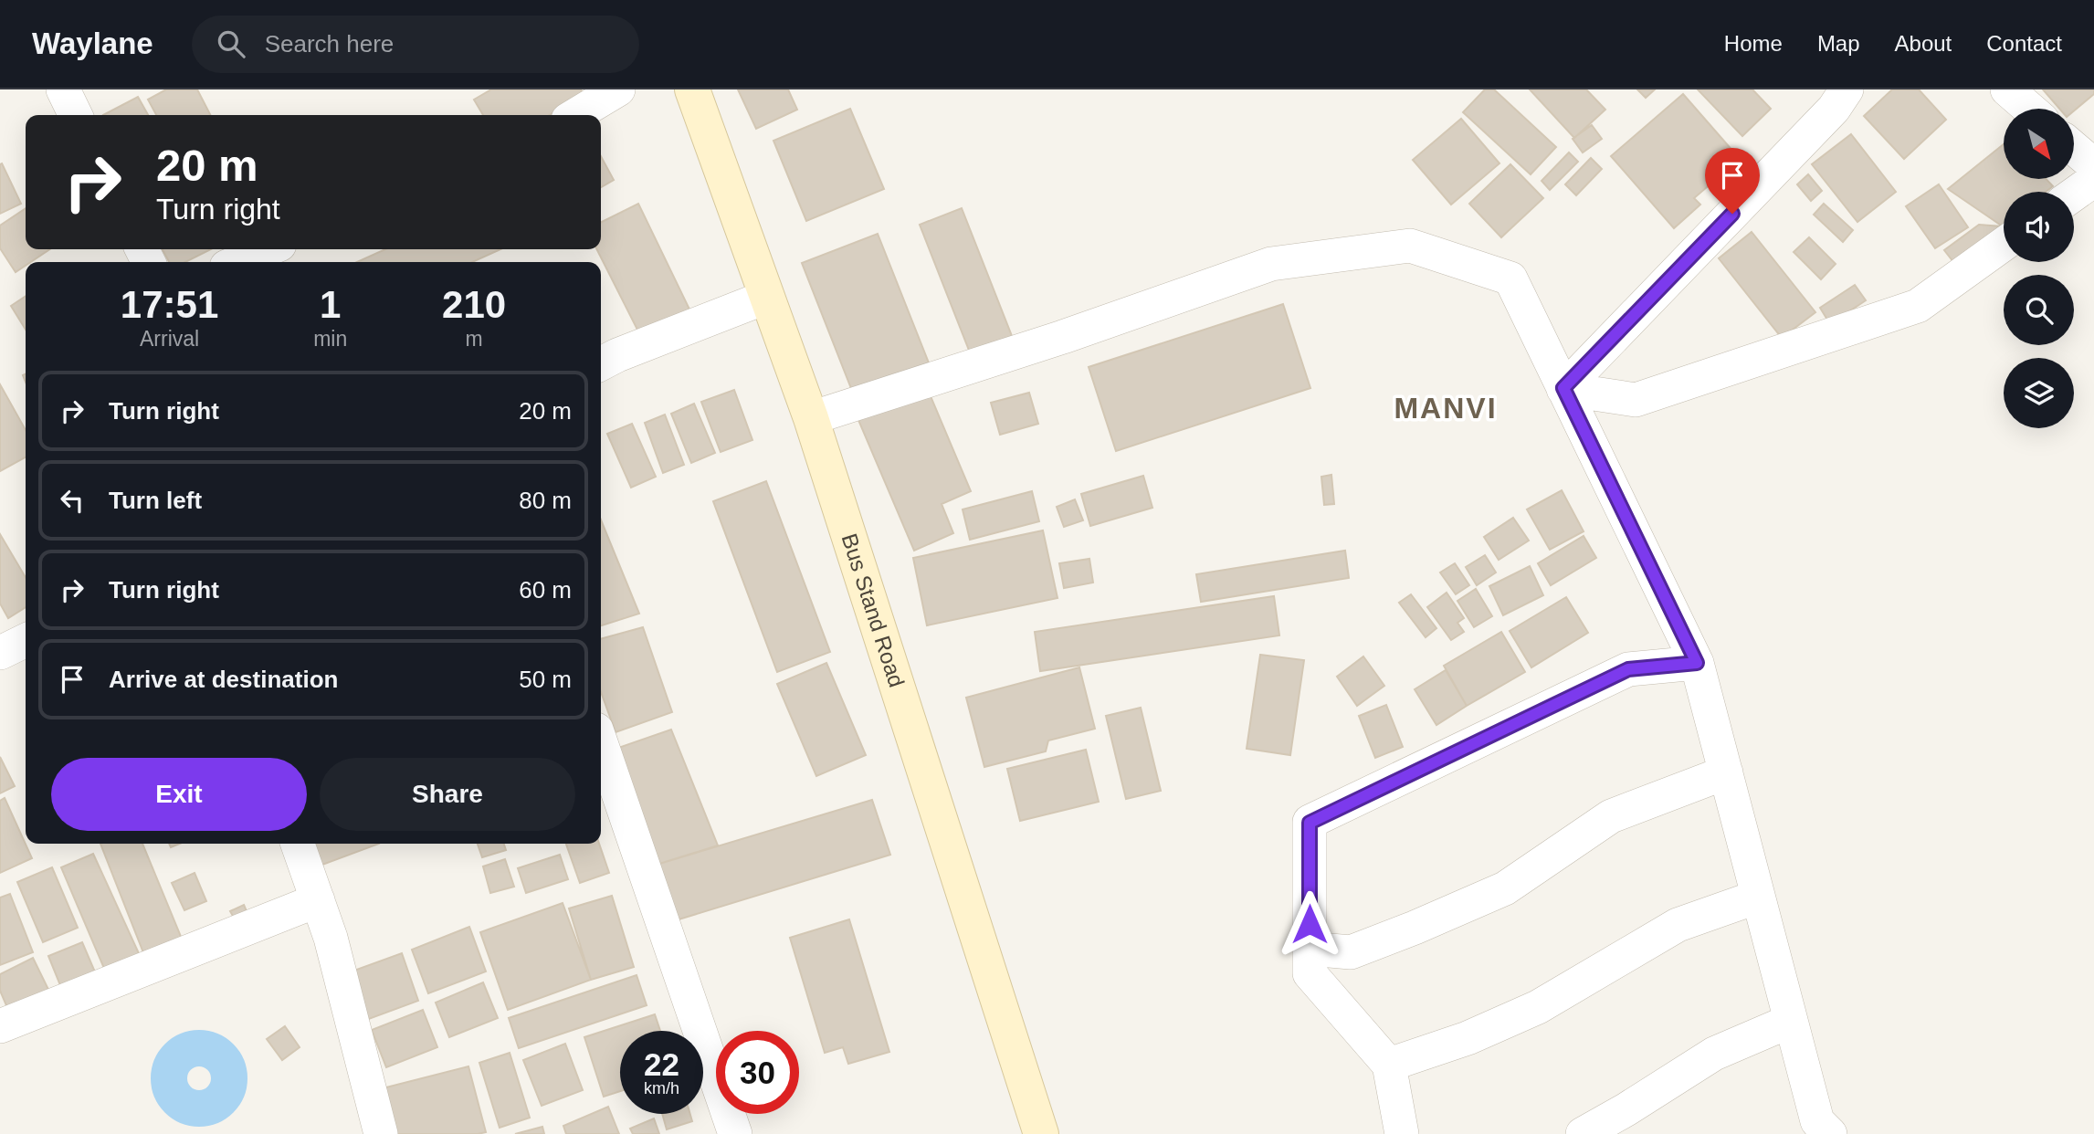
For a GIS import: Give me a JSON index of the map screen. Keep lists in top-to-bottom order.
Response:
{
  "streets": {
    "main road": ["Bus Stand Road"]
  },
  "districts": ["MANVI"],
  "north": "bottom right",
  "page": {
    "header": "Waylane",
    "search": "Search here",
    "nav": [
      "Home",
      "Map",
      "About",
      "Contact"
    ],
    "turn": ["20 m", "Turn right"],
    "eta": [
      "17:51",
      "Arrival",
      "1",
      "min",
      "210",
      "m"
    ],
    "list": [
      {
        "name": "Turn right",
        "value": "20 m"
      },
      {
        "name": "Turn left",
        "value": "80 m"
      },
      {
        "name": "Turn right",
        "value": "60 m"
      },
      {
        "name": "Arrive at destination",
        "value": "50 m"
      }
    ],
    "buttons": ["Exit", "Share"],
    "speed": "22 km/h",
    "limit": "30"
  }
}
